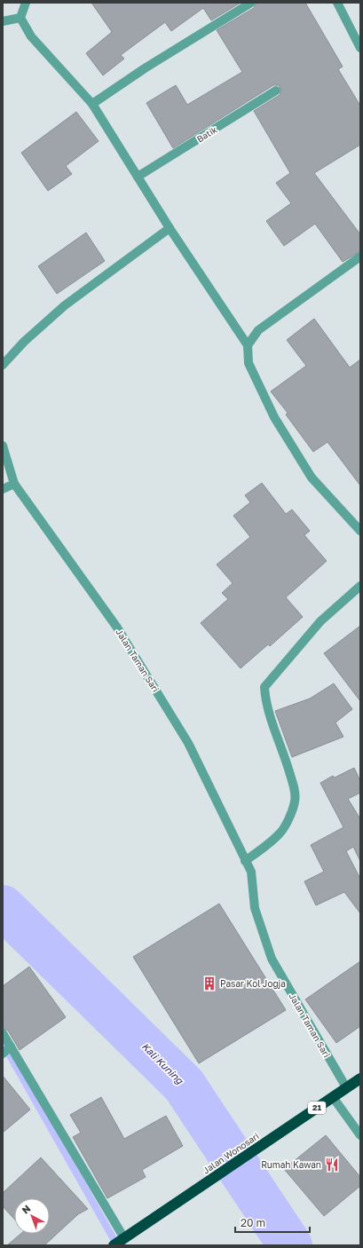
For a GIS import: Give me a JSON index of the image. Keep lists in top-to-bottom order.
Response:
{
  "streets": {
    "highway": ["21", "Jalan Wonosari"],
    "street": ["Batik", "Jalan Taman Sari"]
  },
  "crossings": [
    ["Jalan Taman Sari", "Jalan Wonosari"]
  ],
  "water": ["Kali Kuning"],
  "places": {
    "building": ["Pasar Kol Jogja"],
    "restaurant": ["Rumah Kawan"]
  },
  "scale_bar": "20 m",
  "north": "top left"
}
